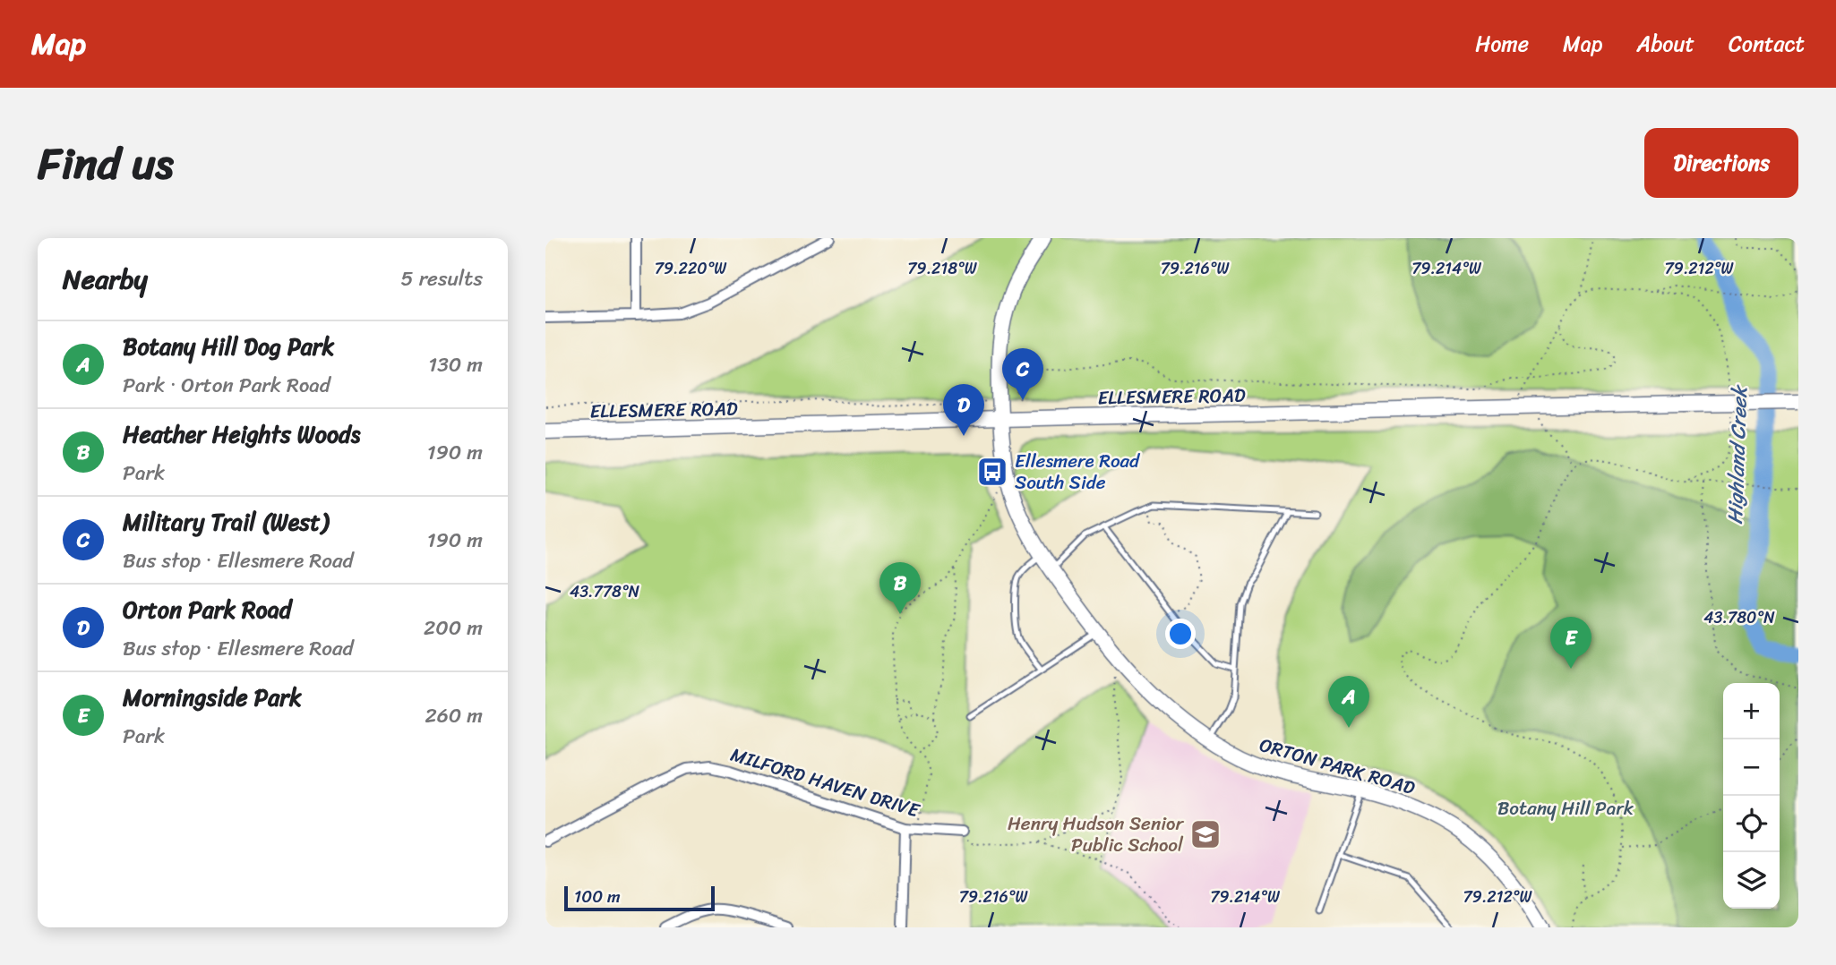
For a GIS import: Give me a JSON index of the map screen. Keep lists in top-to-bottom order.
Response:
{
  "streets": {
    "main road": ["ELLESMERE ROAD", "ORTON PARK ROAD"],
    "street": ["MILFORD HAVEN DRIVE"]
  },
  "crossings": [
    ["ELLESMERE ROAD", "ORTON PARK ROAD"]
  ],
  "water": ["Highland Creek"],
  "parks": ["Botany Hill Park"],
  "places": {
    "bus stop": ["Ellesmere Road South Side"],
    "school or university": ["Henry Hudson Senior Public School"]
  },
  "scale_bar": "100 m",
  "page": {
    "header": "Map",
    "nav": [
      "Home",
      "Map",
      "About",
      "Contact"
    ],
    "title": "Find us",
    "buttons": "Directions",
    "heading": ["Nearby", "5 results"],
    "list": [
      {
        "mark": "A",
        "name": "Botany Hill Dog Park",
        "note": "Park · Orton Park Road",
        "value": "130 m"
      },
      {
        "mark": "B",
        "name": "Heather Heights Woods",
        "note": "Park",
        "value": "190 m"
      },
      {
        "mark": "C",
        "name": "Military Trail (West)",
        "note": "Bus stop · Ellesmere Road",
        "value": "190 m"
      },
      {
        "mark": "D",
        "name": "Orton Park Road",
        "note": "Bus stop · Ellesmere Road",
        "value": "200 m"
      },
      {
        "mark": "E",
        "name": "Morningside Park",
        "note": "Park",
        "value": "260 m"
      }
    ],
    "pins": [
      "C",
      "D",
      "B",
      "E",
      "A"
    ],
    "map_buttons": ["+", "−"],
    "scale": "100 m"
  },
  "coordinates": [
    "79.220°W",
    "79.218°W",
    "79.216°W",
    "79.214°W",
    "79.212°W",
    "43.778°N",
    "43.780°N"
  ]
}
